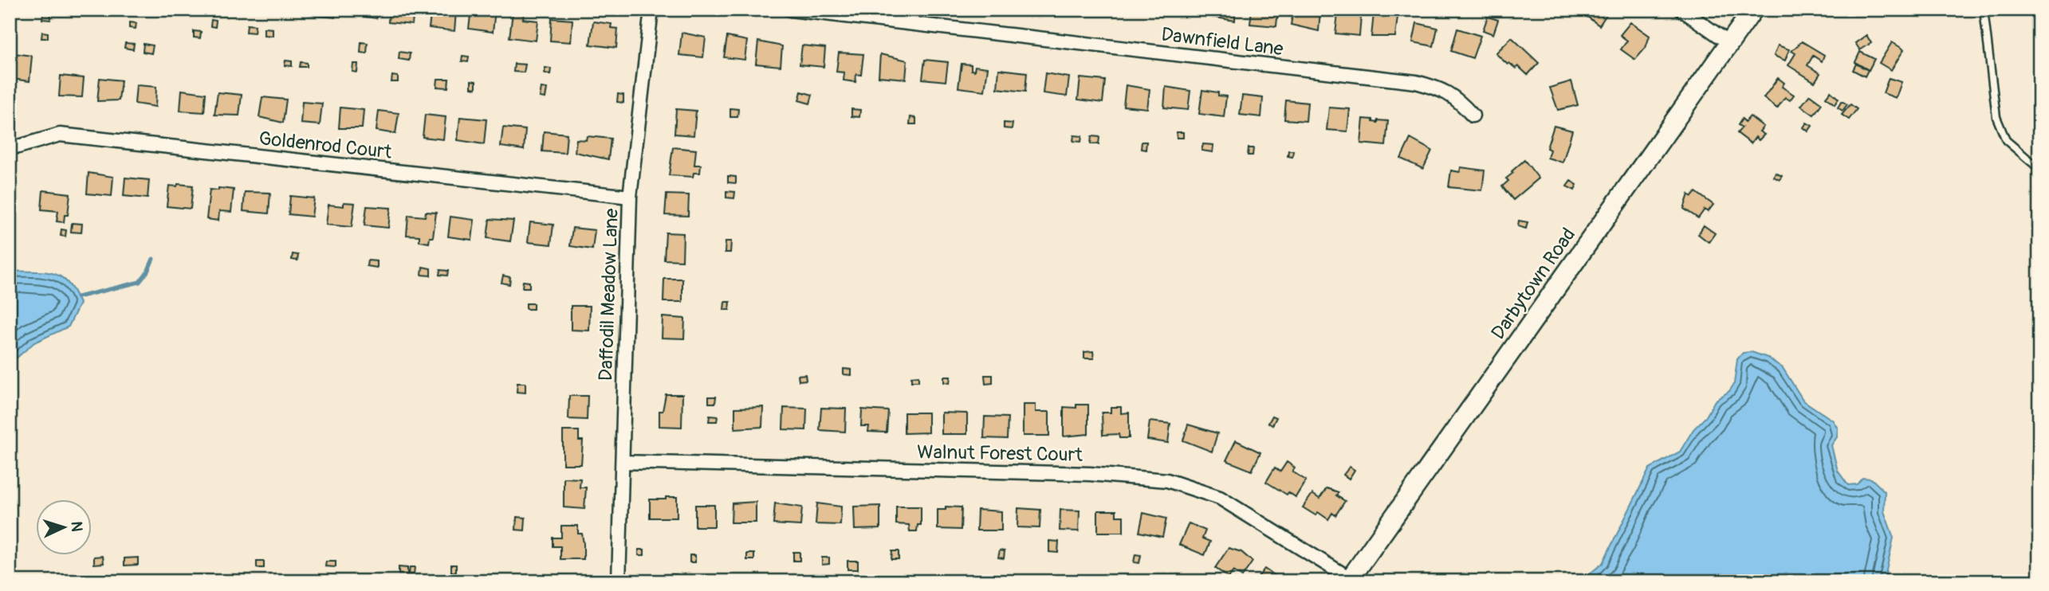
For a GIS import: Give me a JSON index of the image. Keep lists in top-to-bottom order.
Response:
{
  "streets": {
    "main road": ["Darbytown Road"],
    "street": [
      "Dawnfield Lane",
      "Goldenrod Court",
      "Daffodil Meadow Lane",
      "Walnut Forest Court"
    ]
  },
  "crossings": [
    ["Goldenrod Court", "Daffodil Meadow Lane"],
    ["Darbytown Road", "Walnut Forest Court"],
    ["Daffodil Meadow Lane", "Walnut Forest Court"]
  ],
  "north": "right"
}
